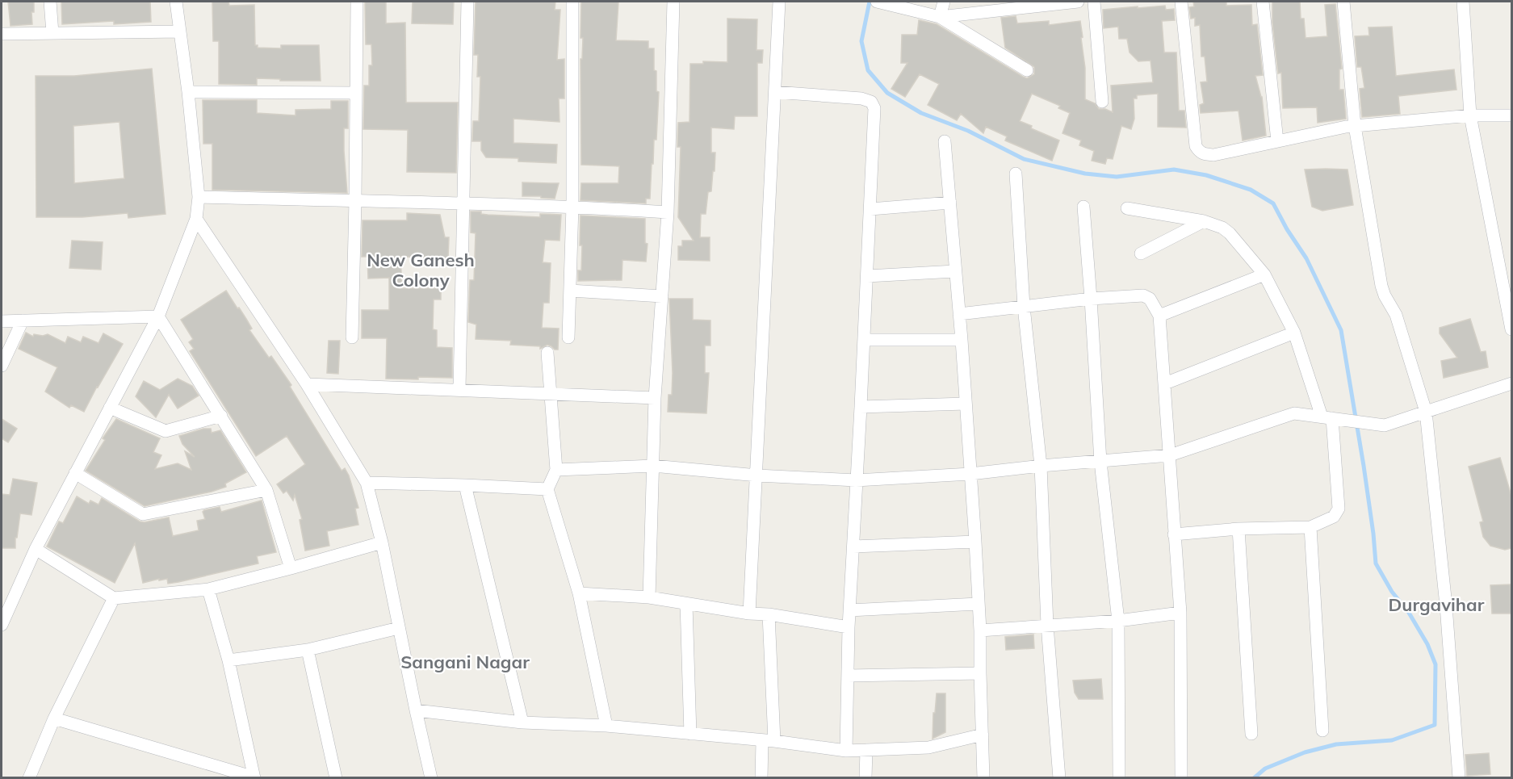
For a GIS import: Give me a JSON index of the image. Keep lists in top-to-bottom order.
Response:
{
  "districts": ["New Ganesh Colony", "Durgavihar", "Sangani Nagar"]
}
